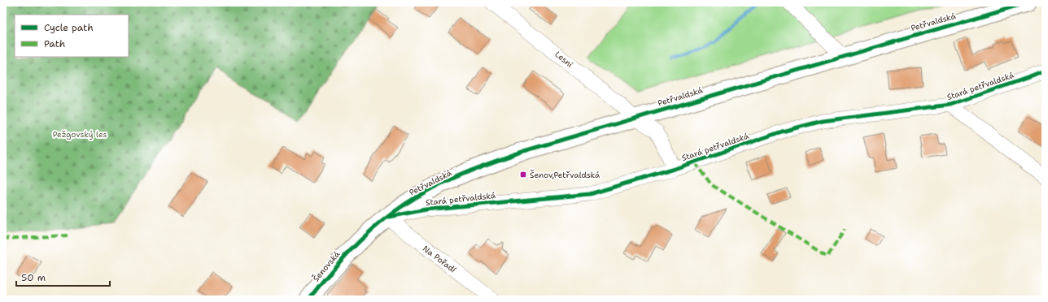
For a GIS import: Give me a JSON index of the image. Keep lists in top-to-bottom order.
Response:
{
  "streets": {
    "main road": ["Petřvaldská", "Šenovská"],
    "street": ["Lesní", "Stará petřvaldská", "Na Pořadí"]
  },
  "crossings": [
    ["Petřvaldská", "Lesní"],
    ["Petřvaldská", "Stará petřvaldská"],
    ["Petřvaldská", "Na Pořadí"],
    ["Petřvaldská", "Šenovská"],
    ["Lesní", "Stará petřvaldská"],
    ["Stará petřvaldská", "Na Pořadí"]
  ],
  "parks": ["Pežgovský les"],
  "places": {
    "transit": ["Šenov,Petřvaldská"]
  },
  "legend": ["Cycle path", "Path"],
  "scale_bar": "50 m"
}
